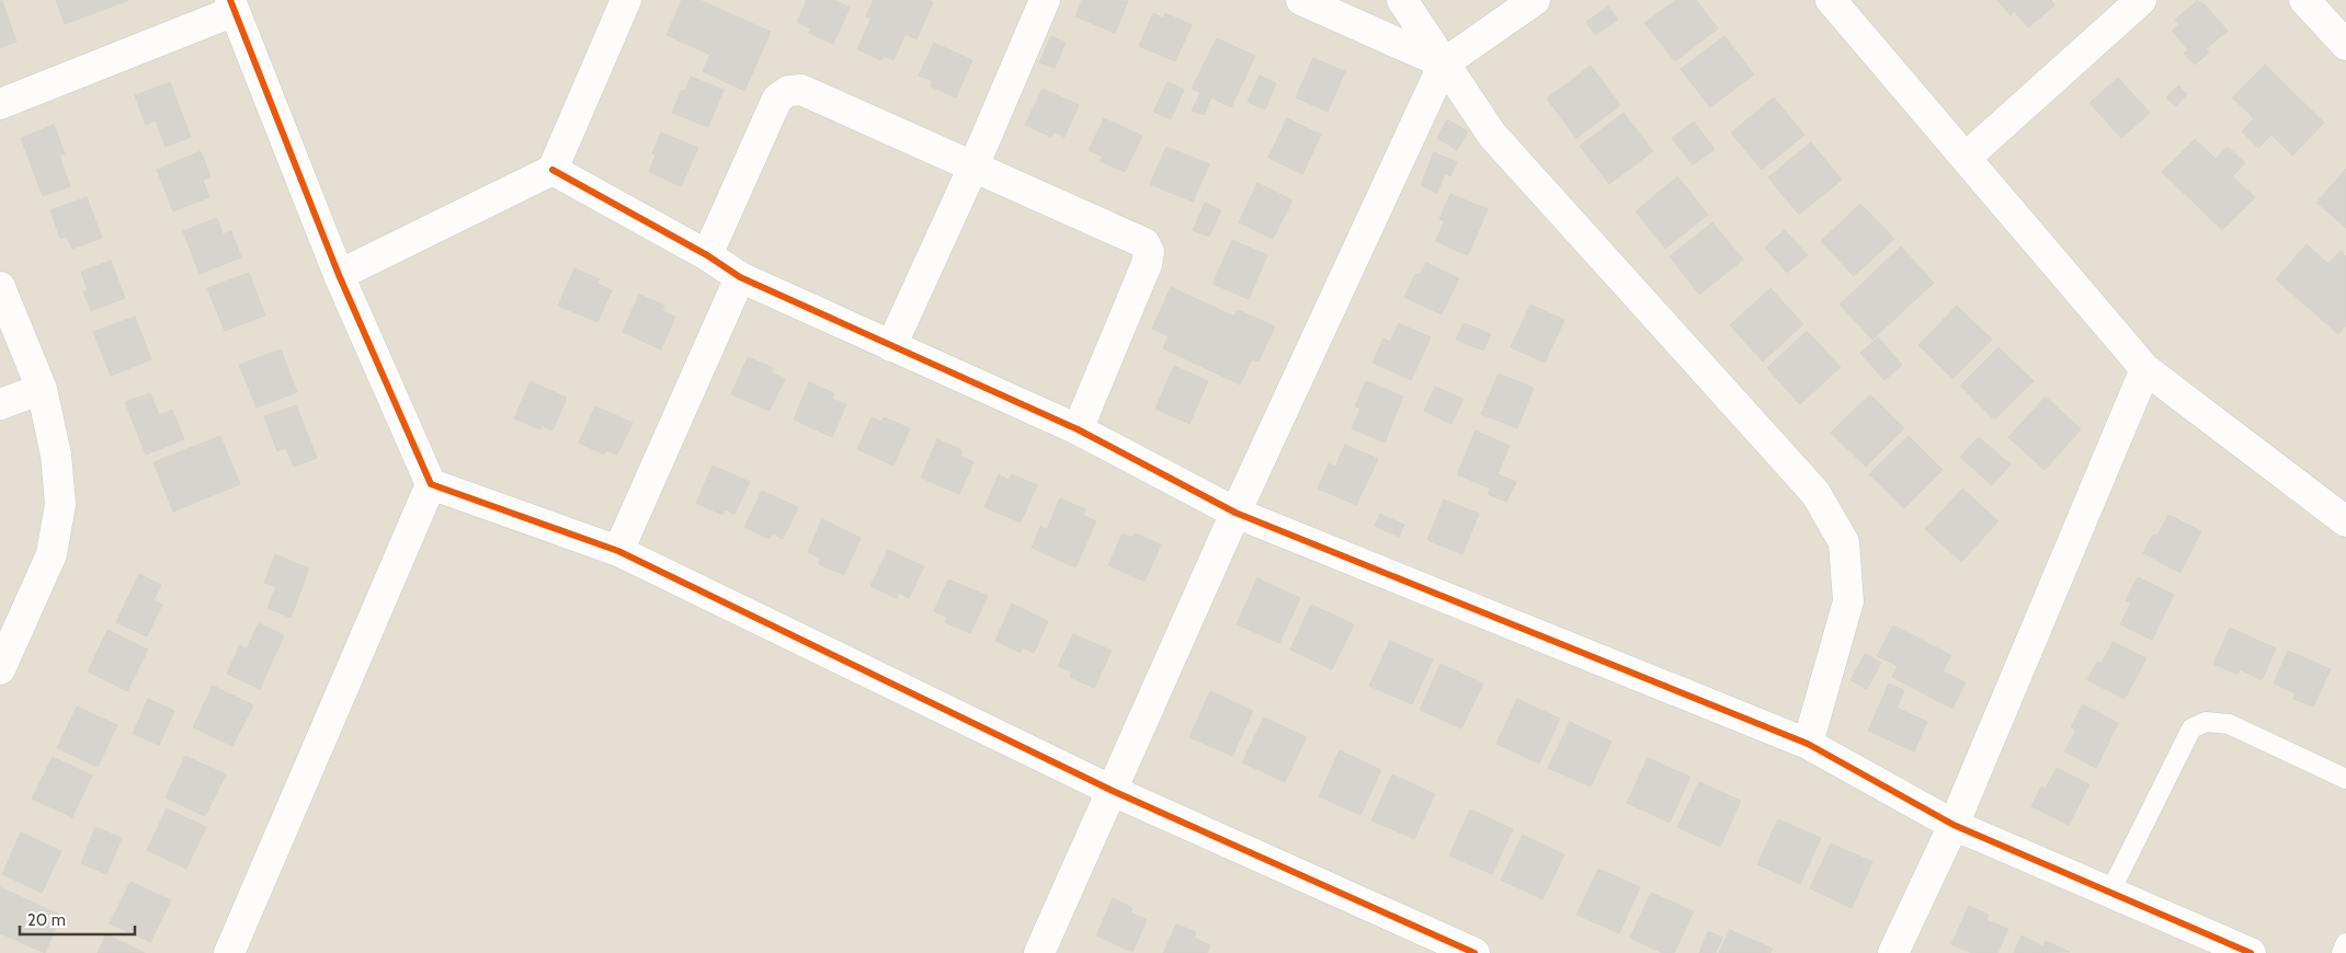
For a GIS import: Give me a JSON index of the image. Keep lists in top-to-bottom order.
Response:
{
  "scale_bar": "20 m"
}
